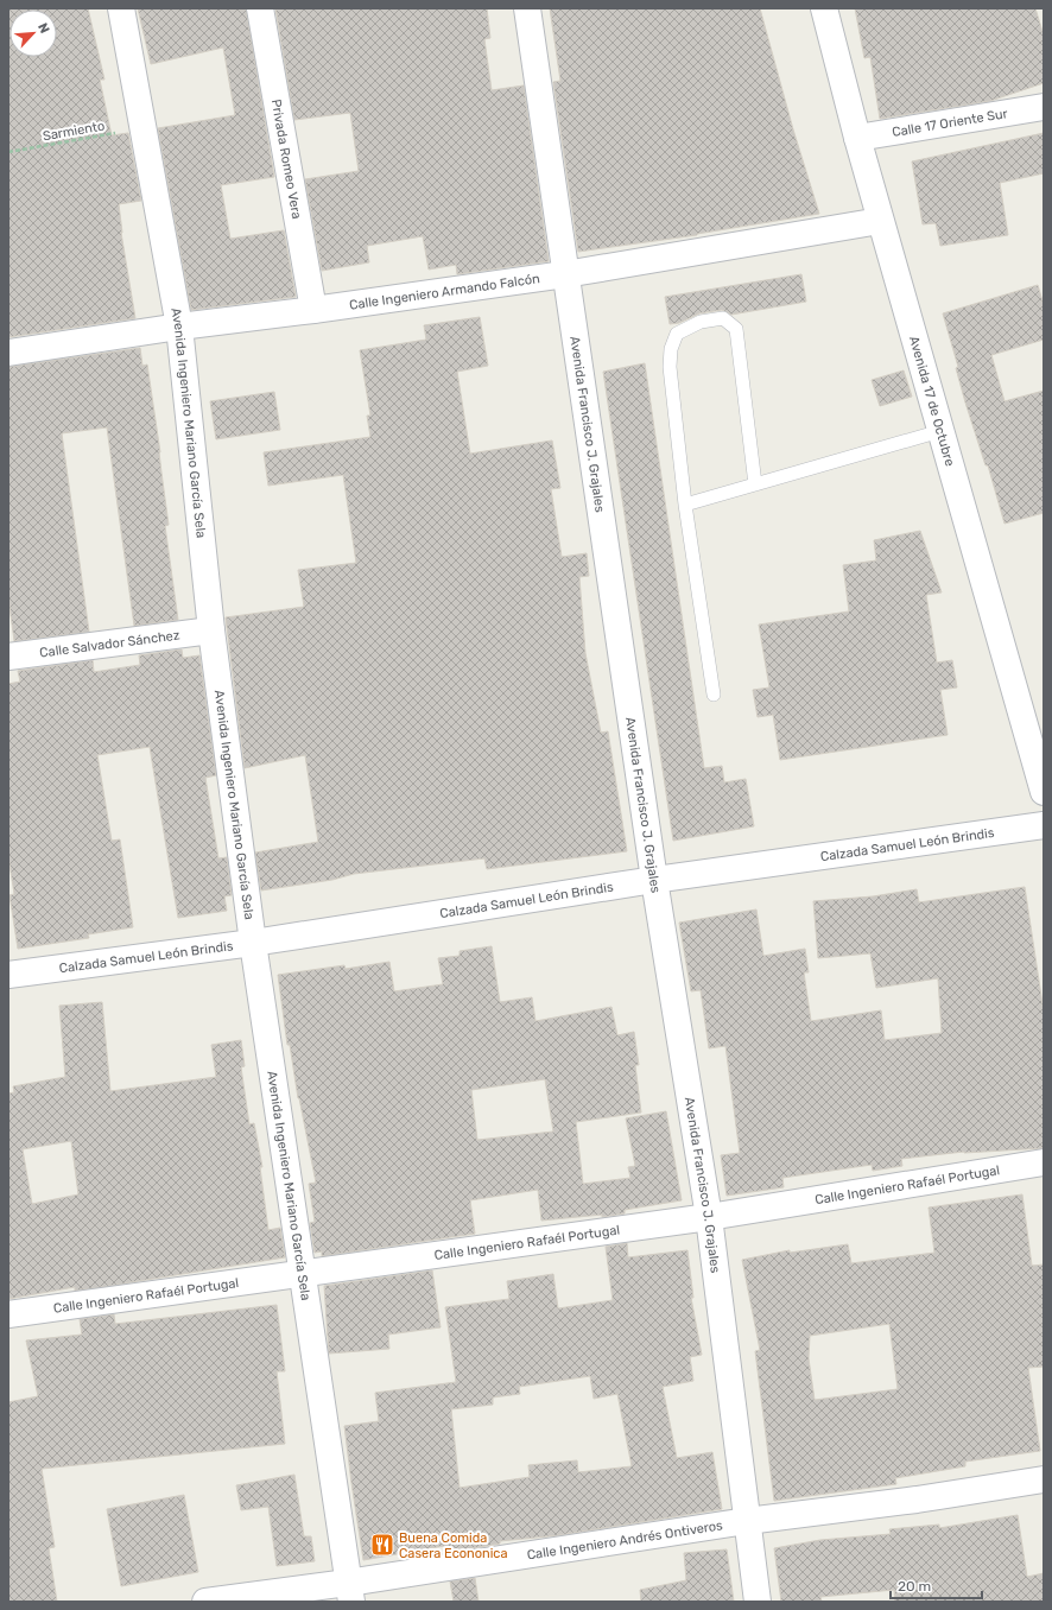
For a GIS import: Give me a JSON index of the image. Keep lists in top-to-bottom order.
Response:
{
  "streets": {
    "street": [
      "Calle 17 Oriente Sur",
      "Privada Romeo Vera",
      "Calle Ingeniero Armando Falcón",
      "Avenida 17 de Octubre",
      "Avenida Ingeniero Mariano García Sela",
      "Avenida Francisco J. Grajales",
      "Calle Salvador Sánchez",
      "Calzada Samuel León Brindis",
      "Calle Ingeniero Rafaél Portugal",
      "Calle Ingeniero Andrés Ontiveros"
    ],
    "path": ["Sarmiento"]
  },
  "crossings": [
    ["Calle 17 Oriente Sur", "Avenida 17 de Octubre"],
    ["Sarmiento", "Avenida Ingeniero Mariano García Sela"],
    ["Privada Romeo Vera", "Calle Ingeniero Armando Falcón"],
    ["Calle Ingeniero Armando Falcón", "Avenida 17 de Octubre"],
    ["Calle Ingeniero Armando Falcón", "Avenida Ingeniero Mariano García Sela"],
    ["Calle Ingeniero Armando Falcón", "Avenida Francisco J. Grajales"],
    ["Avenida Ingeniero Mariano García Sela", "Calle Salvador Sánchez"],
    ["Avenida Ingeniero Mariano García Sela", "Calzada Samuel León Brindis"],
    ["Avenida Ingeniero Mariano García Sela", "Calle Ingeniero Rafaél Portugal"],
    ["Avenida Ingeniero Mariano García Sela", "Calle Ingeniero Andrés Ontiveros"],
    ["Avenida Francisco J. Grajales", "Calzada Samuel León Brindis"],
    ["Avenida Francisco J. Grajales", "Calle Ingeniero Rafaél Portugal"],
    ["Avenida Francisco J. Grajales", "Calle Ingeniero Andrés Ontiveros"]
  ],
  "places": {
    "restaurant": ["Buena Comida Casera Econonica"]
  },
  "scale_bar": "20 m",
  "north": "top right"
}
